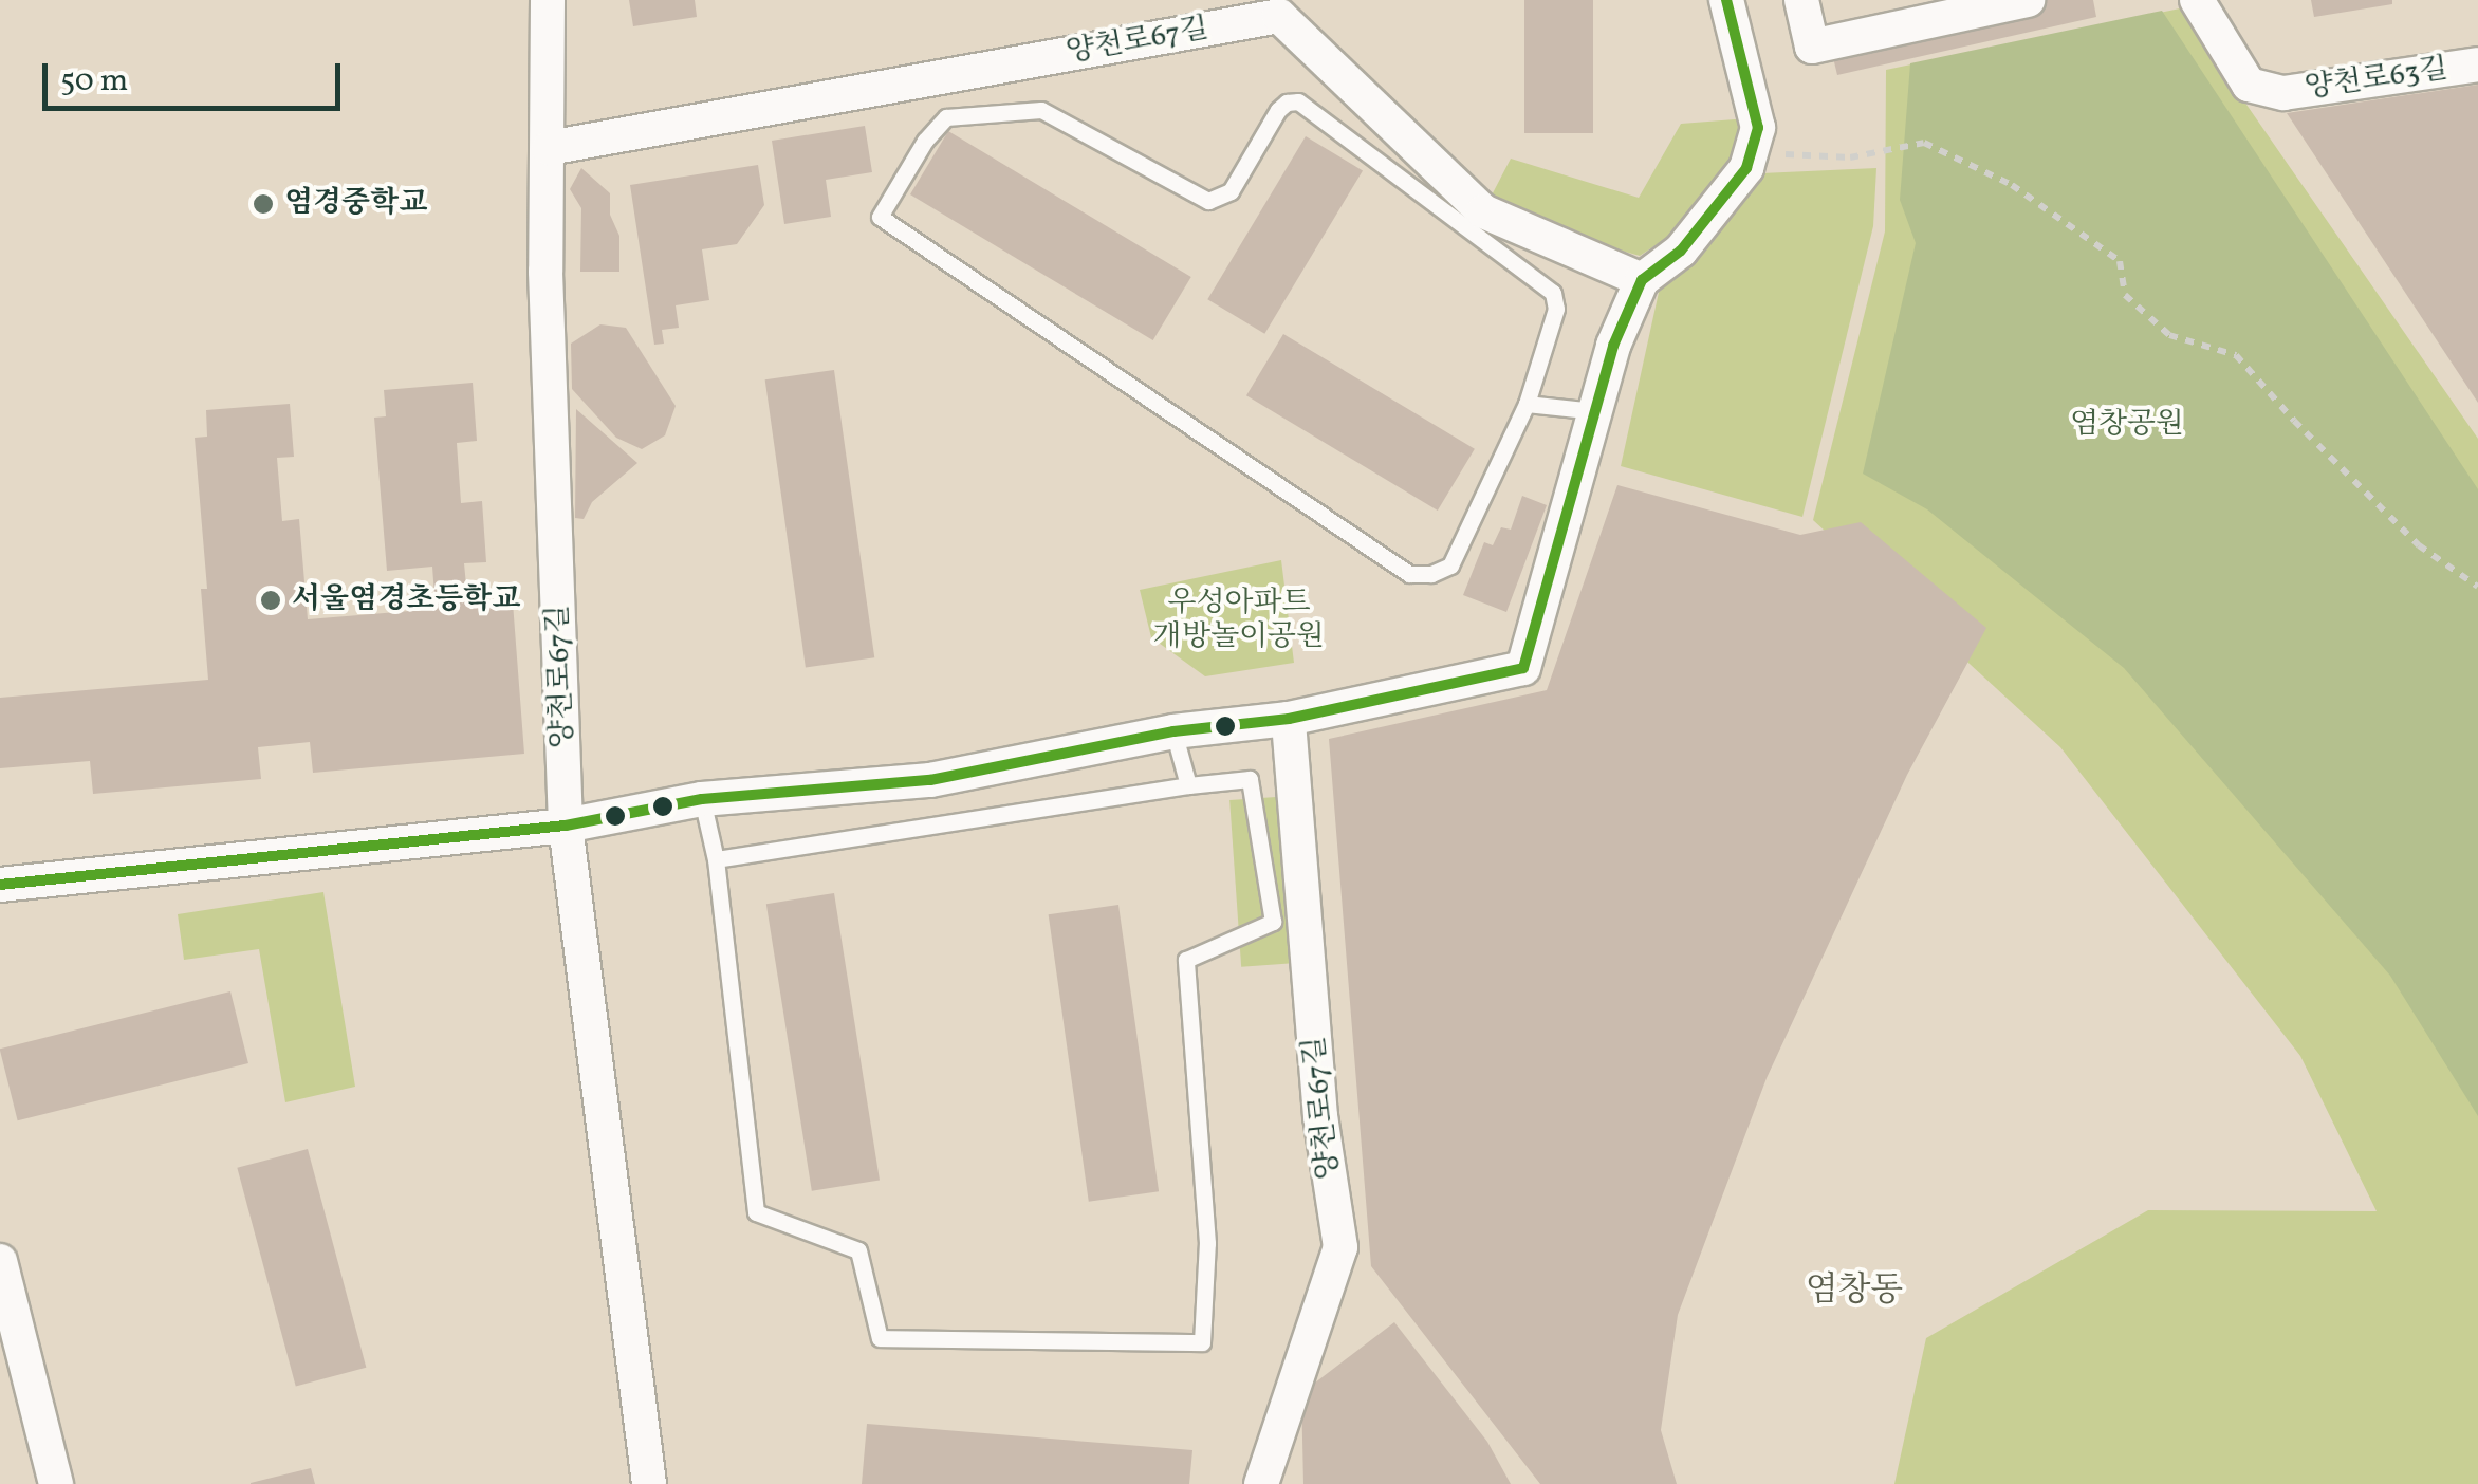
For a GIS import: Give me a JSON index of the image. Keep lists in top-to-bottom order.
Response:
{
  "streets": {
    "street": ["양천로67길", "양천로63길"]
  },
  "districts": ["염창동"],
  "parks": ["염창공원", "우성아파트 개방놀이공원"],
  "places": ["염경중학교", "서울염경초등학교"],
  "scale_bar": "50 m"
}
